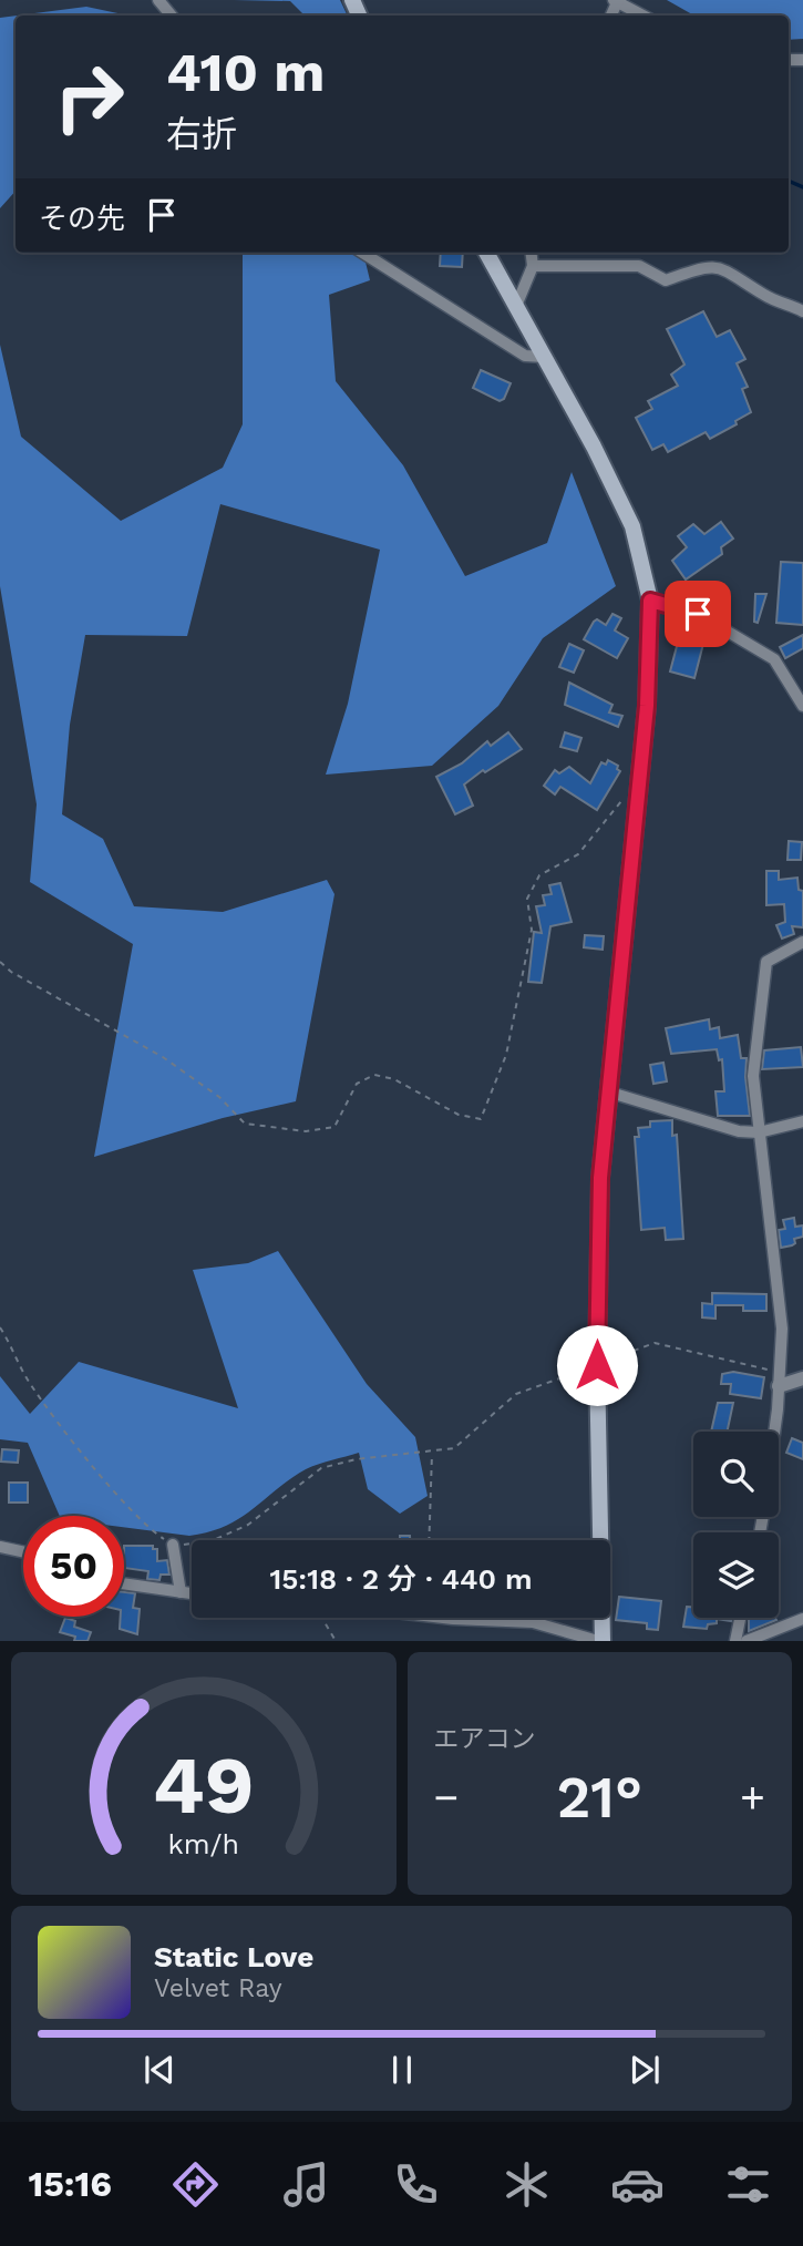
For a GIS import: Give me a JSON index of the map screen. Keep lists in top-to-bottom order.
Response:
{
  "page": {
    "turn": ["410 m", "右折"],
    "then": "その先",
    "limit": "50",
    "trip": "15:18 · 2 分 · 440 m",
    "tile": "エアコン",
    "heat": ["−", "21°", "+"],
    "song": ["Static Love", "Velvet Ray"],
    "tabs": "15:16",
    "gauge": ["49", "km/h"]
  }
}
